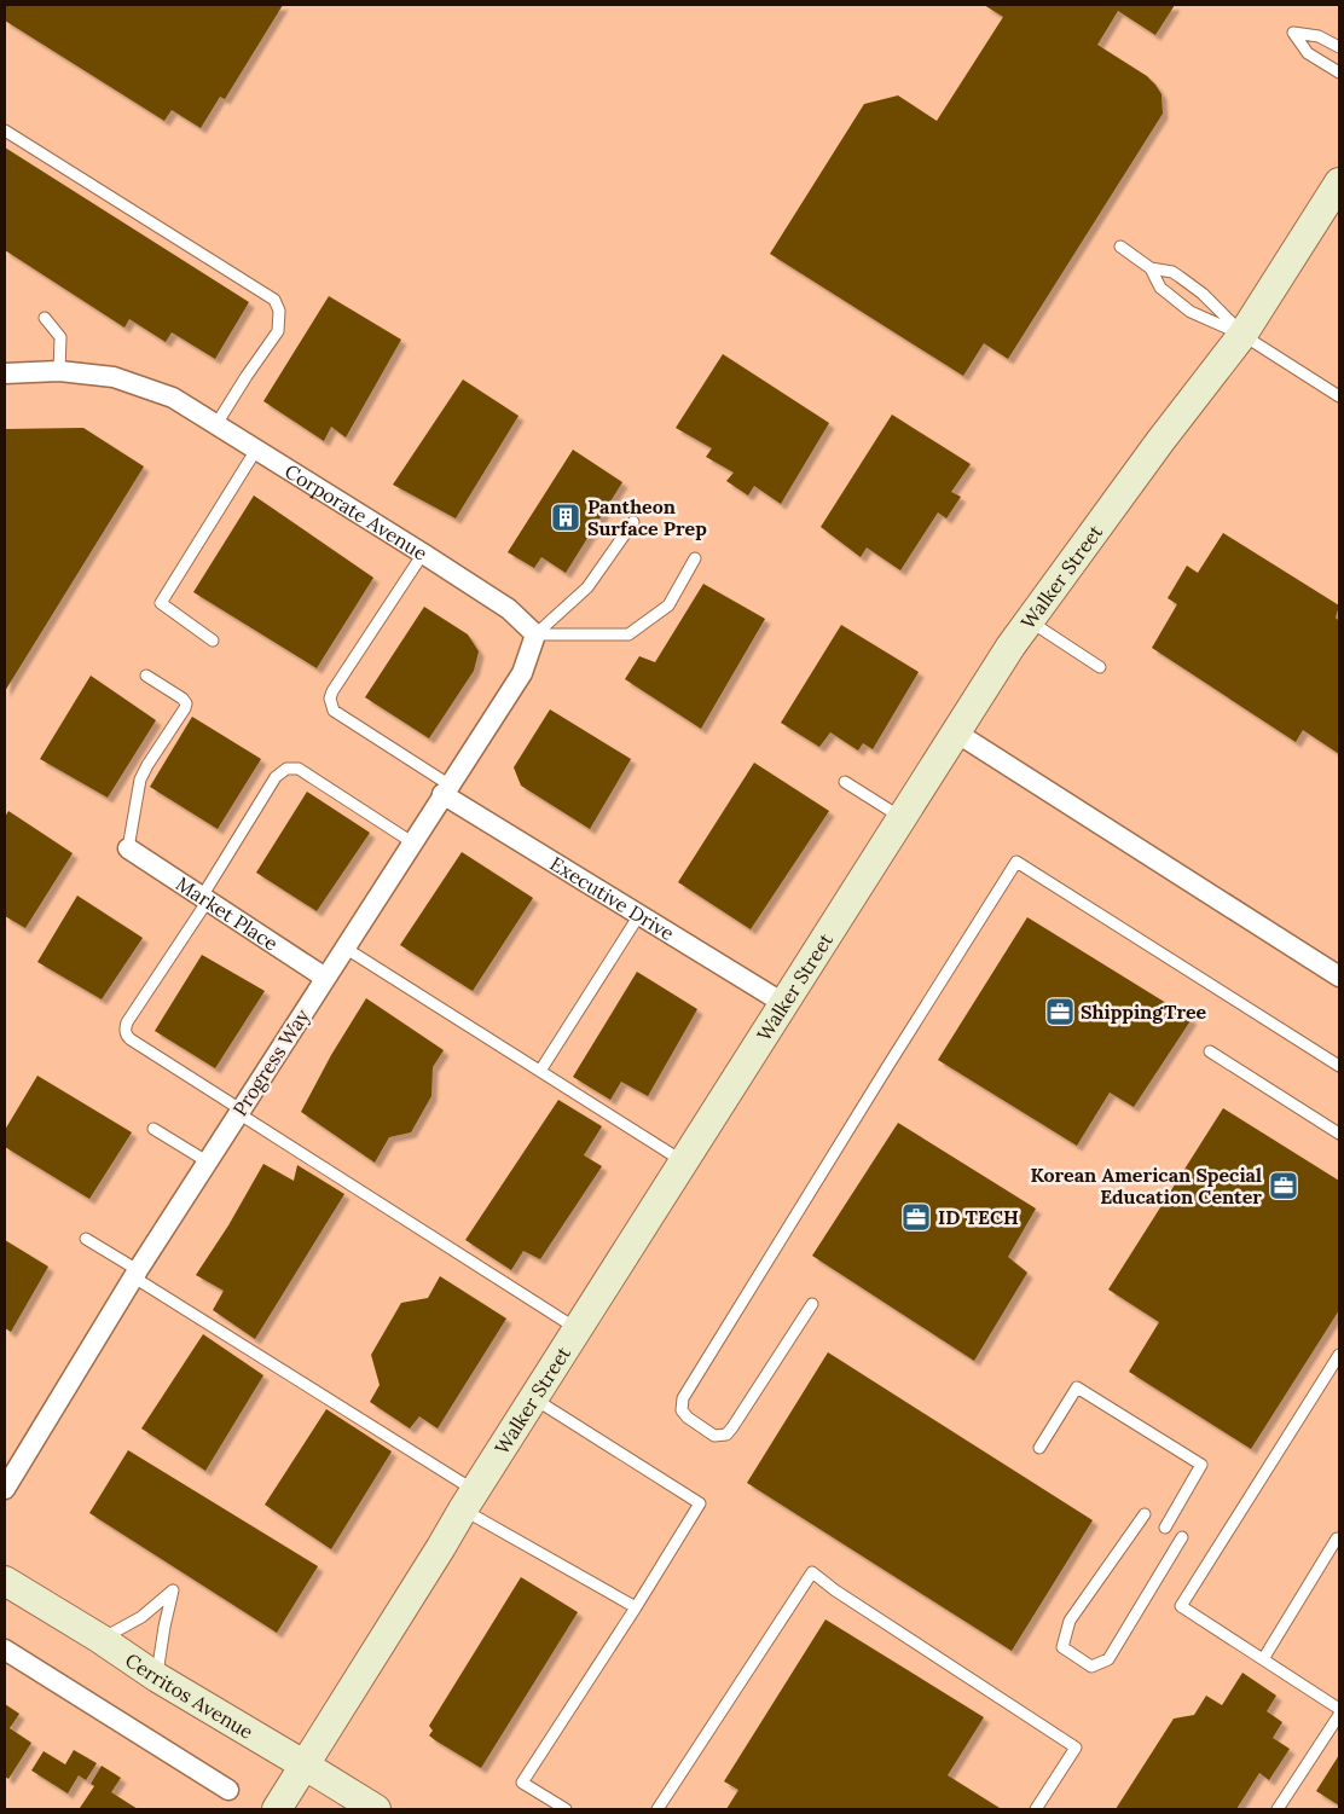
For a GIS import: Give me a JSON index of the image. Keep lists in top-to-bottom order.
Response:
{
  "streets": {
    "main road": ["Walker Street", "Cerritos Avenue"],
    "street": [
      "Corporate Avenue",
      "Executive Drive",
      "Market Place",
      "Progress Way"
    ]
  },
  "crossings": [
    ["Corporate Avenue", "Progress Way"],
    ["Walker Street", "Executive Drive"],
    ["Walker Street", "Cerritos Avenue"],
    ["Executive Drive", "Progress Way"],
    ["Market Place", "Progress Way"]
  ],
  "places": {
    "building": ["Pantheon Surface Prep"],
    "office": ["ShippingTree", "Korean American Special Education Center", "ID TECH"]
  }
}
